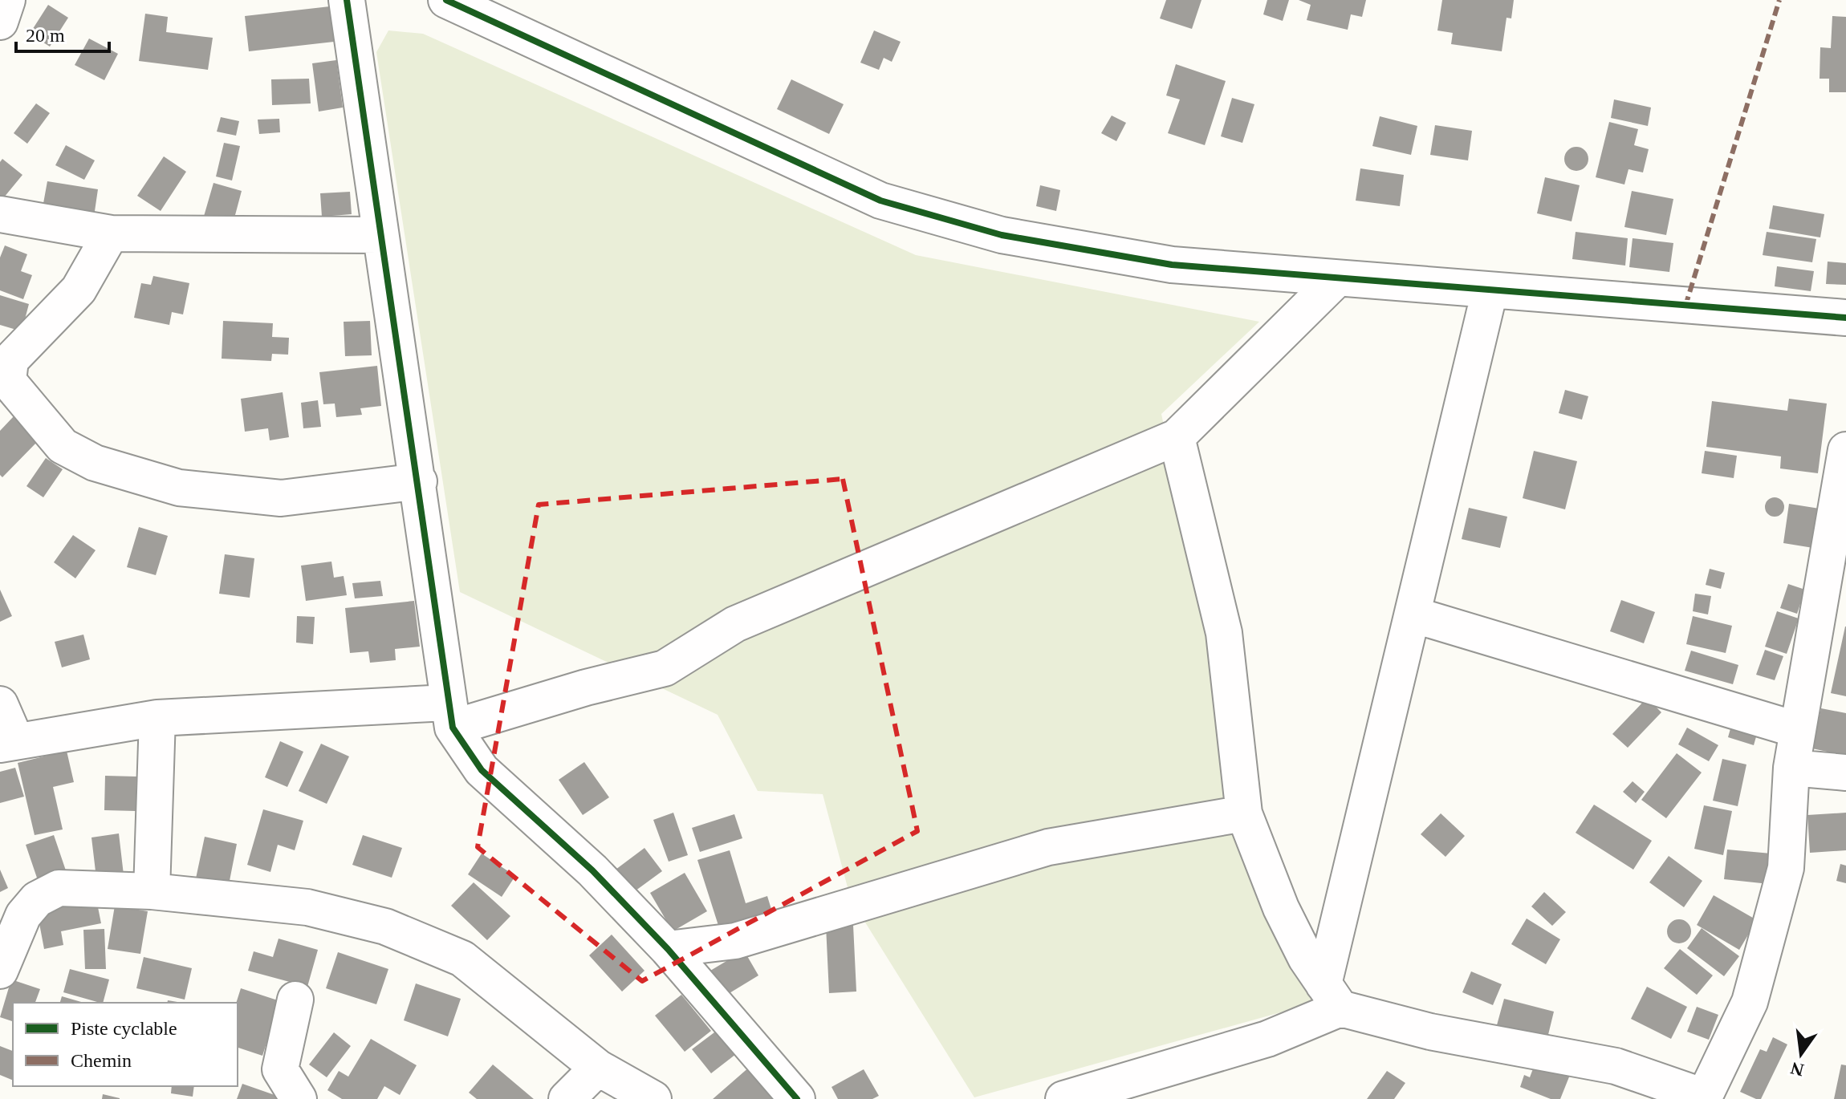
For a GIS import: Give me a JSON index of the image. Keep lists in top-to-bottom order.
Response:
{
  "legend": ["Piste cyclable", "Chemin"],
  "scale_bar": "20 m",
  "north": "bottom"
}
